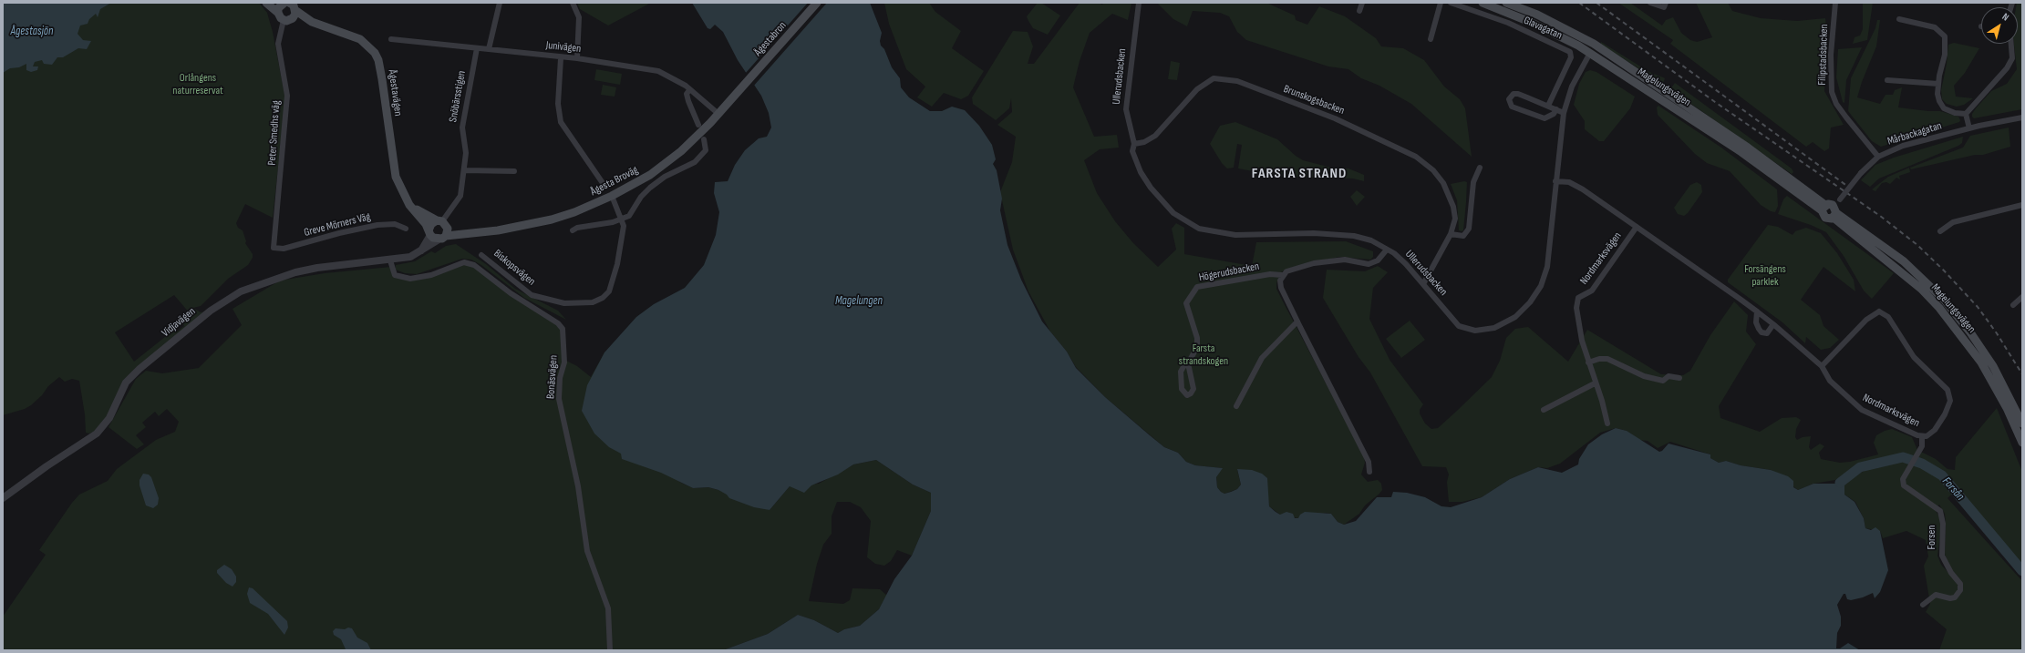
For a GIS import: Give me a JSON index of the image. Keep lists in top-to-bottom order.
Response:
{
  "streets": {
    "main road": [
      "Ågestabron",
      "Magelungsvägen",
      "Ågestavägen",
      "Ågesta Broväg"
    ],
    "street": [
      "Glavagatan",
      "Junivägen",
      "Filipstadsbacken",
      "Ullerudsbacken",
      "Snöbärsstigen",
      "Brunskogsbacken",
      "Peter Smedhs väg",
      "Mårbackagatan",
      "Greve Mörners Väg",
      "Nordmarksvägen",
      "Biskopsvägen",
      "Högerudsbacken",
      "Vidjavägen",
      "Bonäsvägen",
      "Forsen"
    ]
  },
  "crossings": [
    ["Ågestabron", "Ågesta Broväg"],
    ["Junivägen", "Snöbärsstigen"],
    ["Junivägen", "Ågesta Broväg"],
    ["Filipstadsbacken", "Mårbackagatan"],
    ["Ullerudsbacken", "Magelungsvägen"],
    ["Ullerudsbacken", "Brunskogsbacken"],
    ["Ullerudsbacken", "Nordmarksvägen"],
    ["Ullerudsbacken", "Högerudsbacken"],
    ["Magelungsvägen", "Mårbackagatan"],
    ["Ågestavägen", "Snöbärsstigen"],
    ["Ågestavägen", "Ågesta Broväg"],
    ["Ågestavägen", "Vidjavägen"],
    ["Snöbärsstigen", "Ågesta Broväg"],
    ["Snöbärsstigen", "Vidjavägen"],
    ["Peter Smedhs väg", "Greve Mörners Väg"],
    ["Ågesta Broväg", "Biskopsvägen"],
    ["Ågesta Broväg", "Vidjavägen"],
    ["Nordmarksvägen", "Forsen"],
    ["Vidjavägen", "Bonäsvägen"]
  ],
  "districts": ["FARSTA STRAND"],
  "water": ["Ågestasjön", "Magelungen", "Forsån"],
  "parks": ["Orlångens naturreservat", "Forsängens parklek", "Farsta strandskogen"],
  "north": "top right"
}
